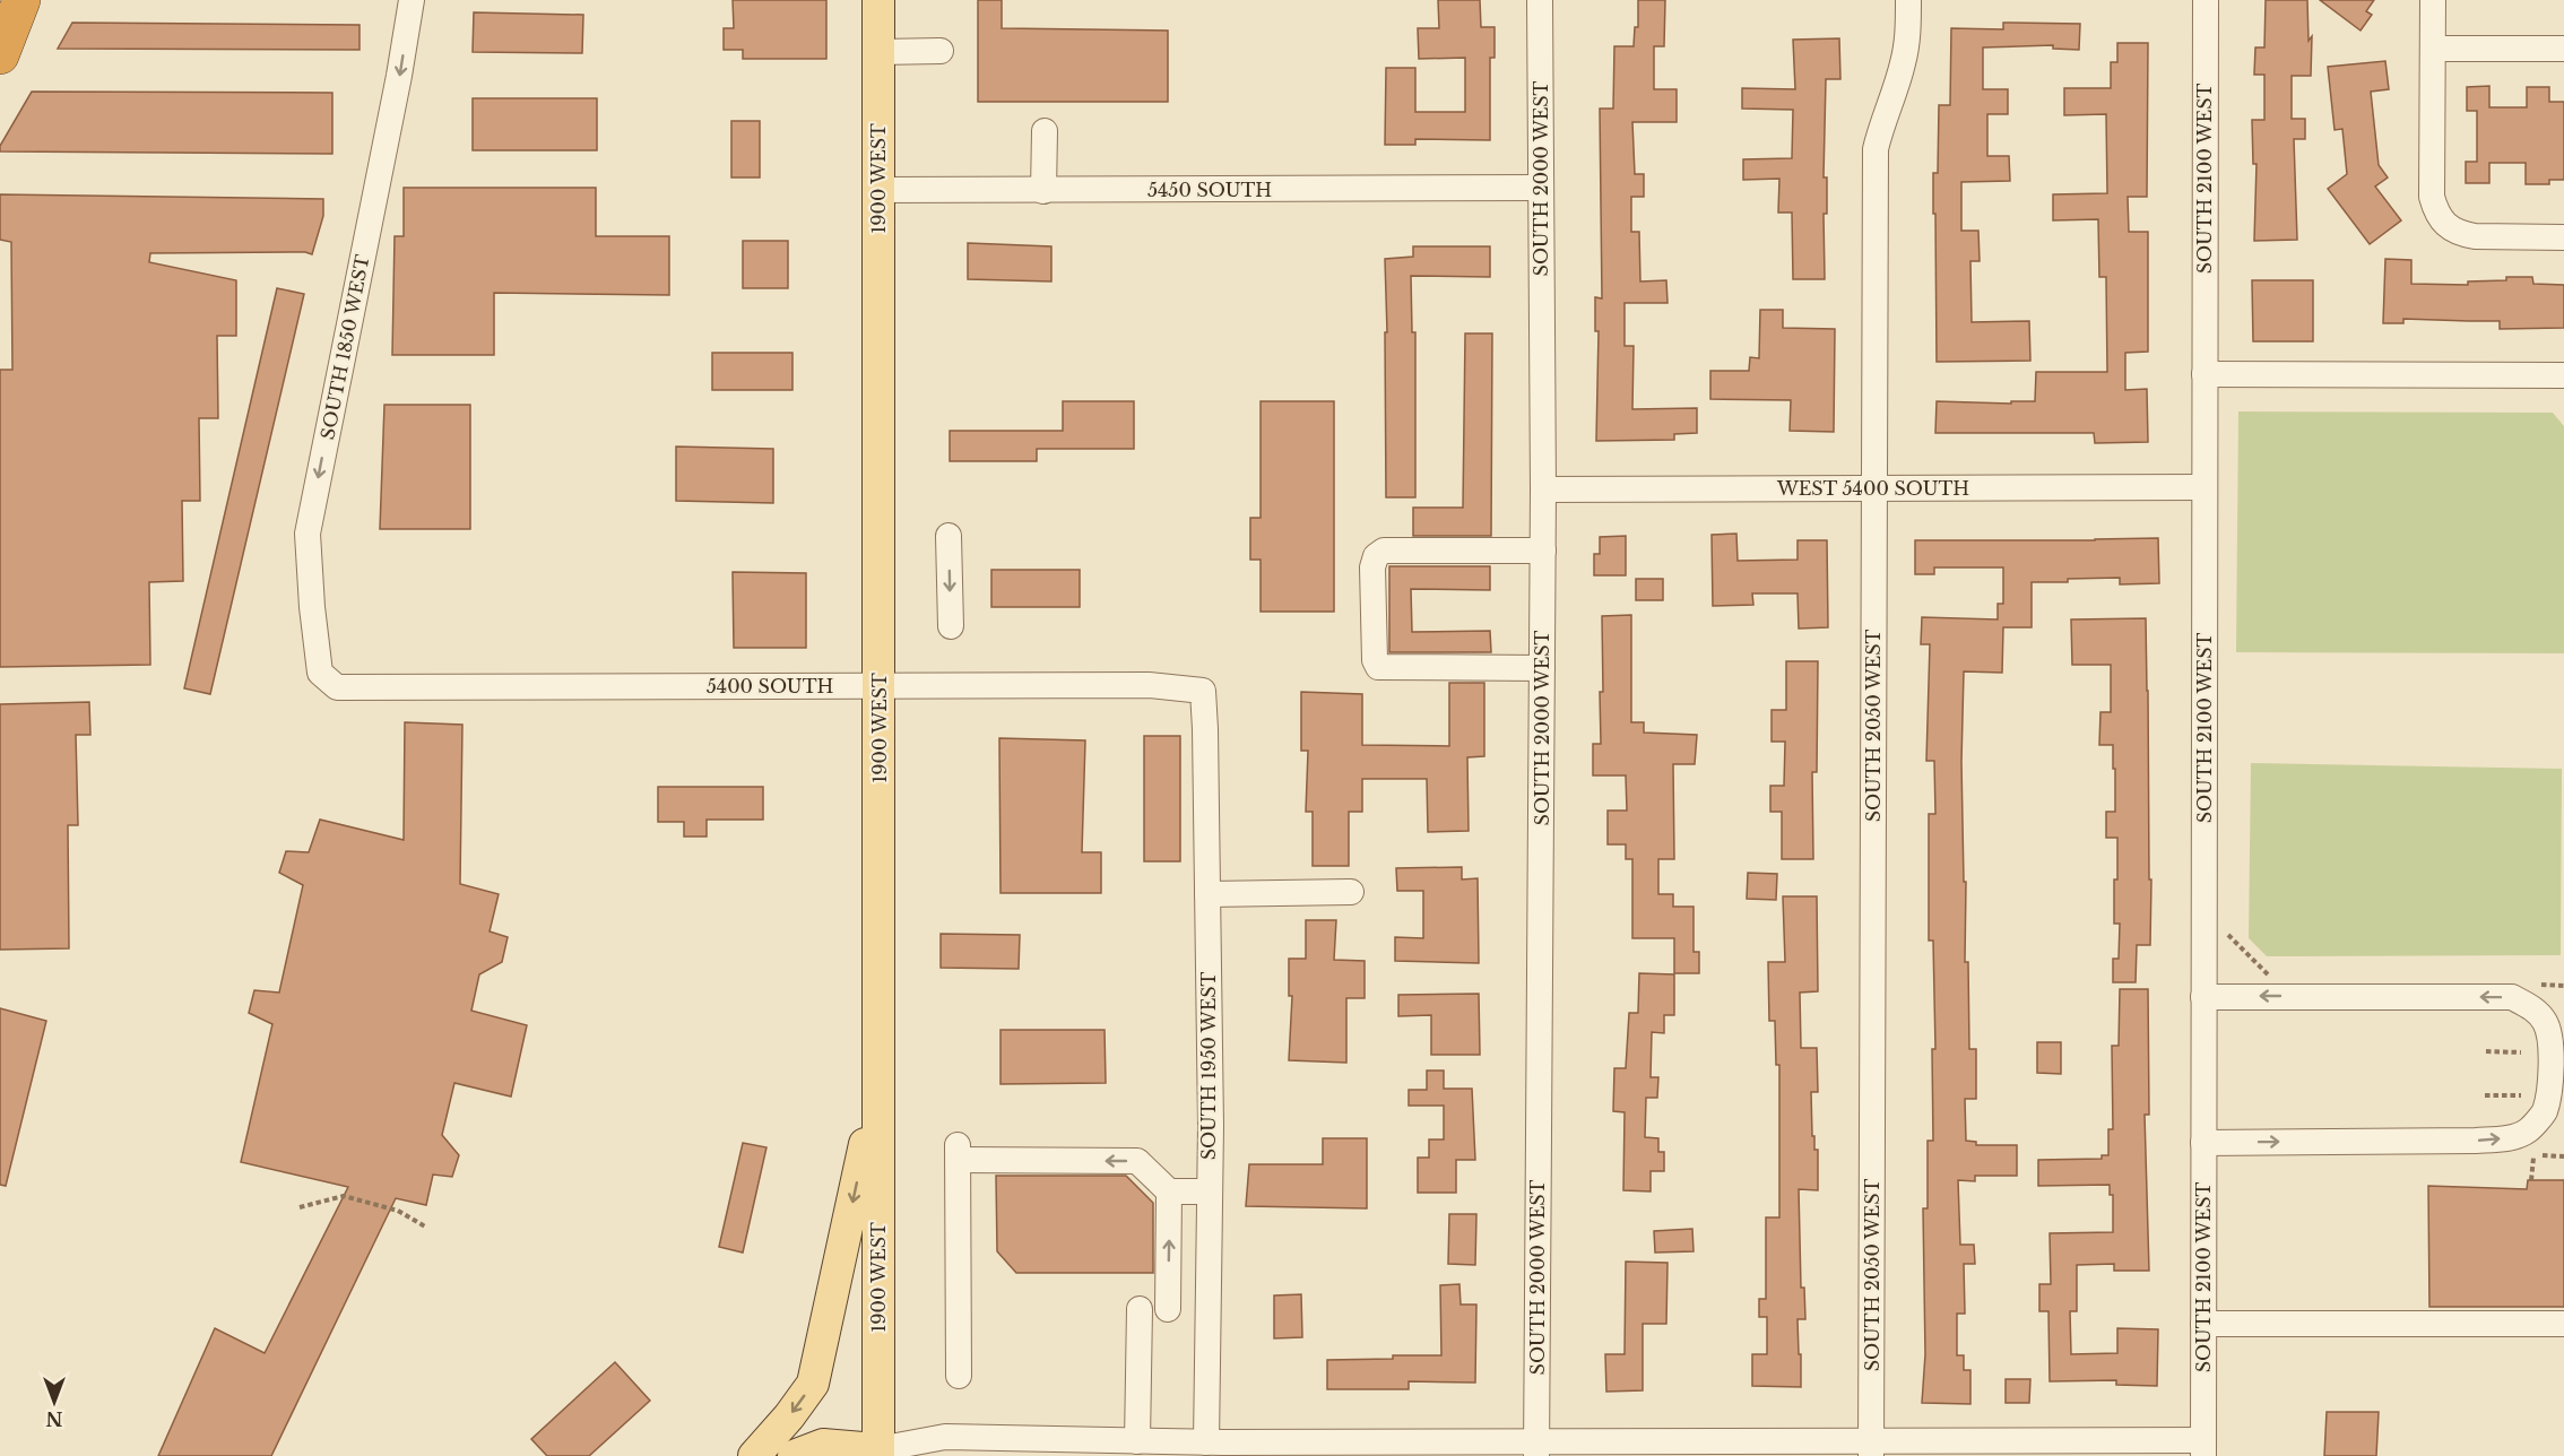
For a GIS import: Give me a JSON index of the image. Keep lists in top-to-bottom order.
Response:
{
  "streets": {
    "main road": ["1900 WEST"],
    "street": [
      "SOUTH 2000 WEST",
      "SOUTH 2100 WEST",
      "5450 SOUTH",
      "SOUTH 1850 WEST",
      "WEST 5400 SOUTH",
      "5400 SOUTH",
      "SOUTH 2050 WEST",
      "SOUTH 1950 WEST"
    ]
  },
  "crossings": [
    ["1900 WEST", "5450 SOUTH"],
    ["1900 WEST", "5400 SOUTH"],
    ["SOUTH 2000 WEST", "5450 SOUTH"],
    ["SOUTH 2000 WEST", "WEST 5400 SOUTH"],
    ["SOUTH 2100 WEST", "WEST 5400 SOUTH"],
    ["SOUTH 1850 WEST", "5400 SOUTH"],
    ["WEST 5400 SOUTH", "SOUTH 2050 WEST"],
    ["5400 SOUTH", "SOUTH 1950 WEST"]
  ],
  "one_way": ["SOUTH 1850 WEST"],
  "north": "bottom"
}
